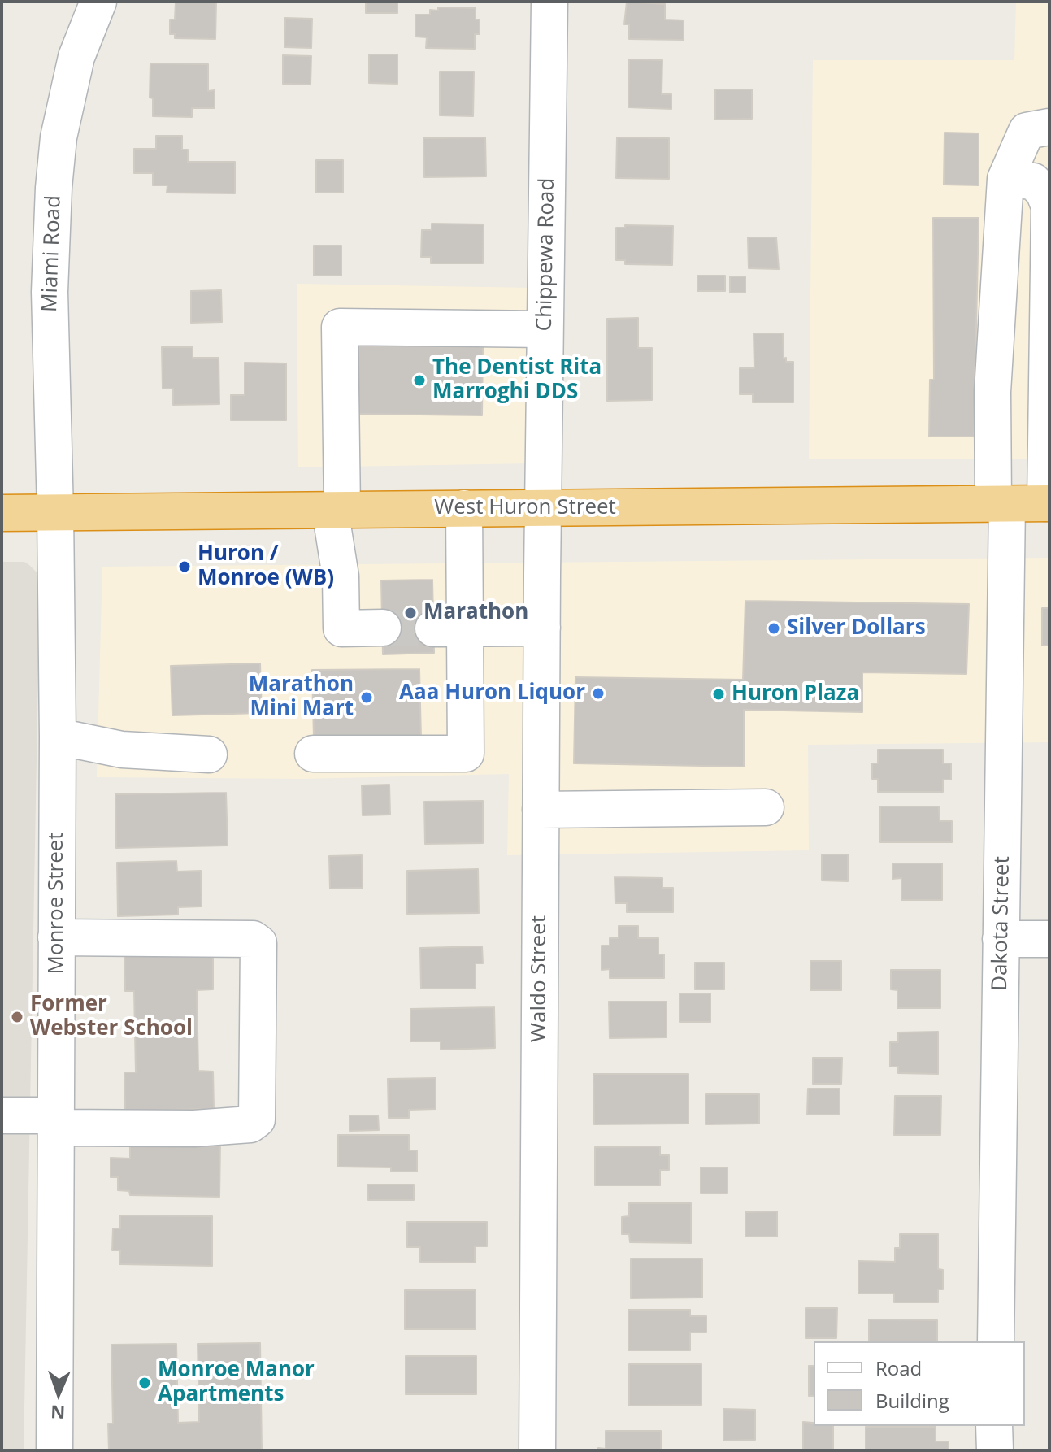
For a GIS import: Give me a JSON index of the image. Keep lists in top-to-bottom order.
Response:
{
  "streets": {
    "highway": ["West Huron Street"],
    "street": [
      "Miami Road",
      "Chippewa Road",
      "Monroe Street",
      "Dakota Street",
      "Waldo Street"
    ]
  },
  "crossings": [
    ["Miami Road", "West Huron Street"],
    ["Miami Road", "Monroe Street"],
    ["Chippewa Road", "West Huron Street"],
    ["Chippewa Road", "Waldo Street"],
    ["West Huron Street", "Monroe Street"],
    ["West Huron Street", "Dakota Street"],
    ["West Huron Street", "Waldo Street"]
  ],
  "places": [
    "The Dentist Rita Marroghi DDS",
    "Huron / Monroe (WB)",
    "Marathon",
    "Silver Dollars",
    "Aaa Huron Liquor",
    "Huron Plaza",
    "Marathon Mini Mart",
    "Former Webster School",
    "Monroe Manor Apartments"
  ],
  "legend": ["Road", "Building"],
  "north": "bottom"
}
